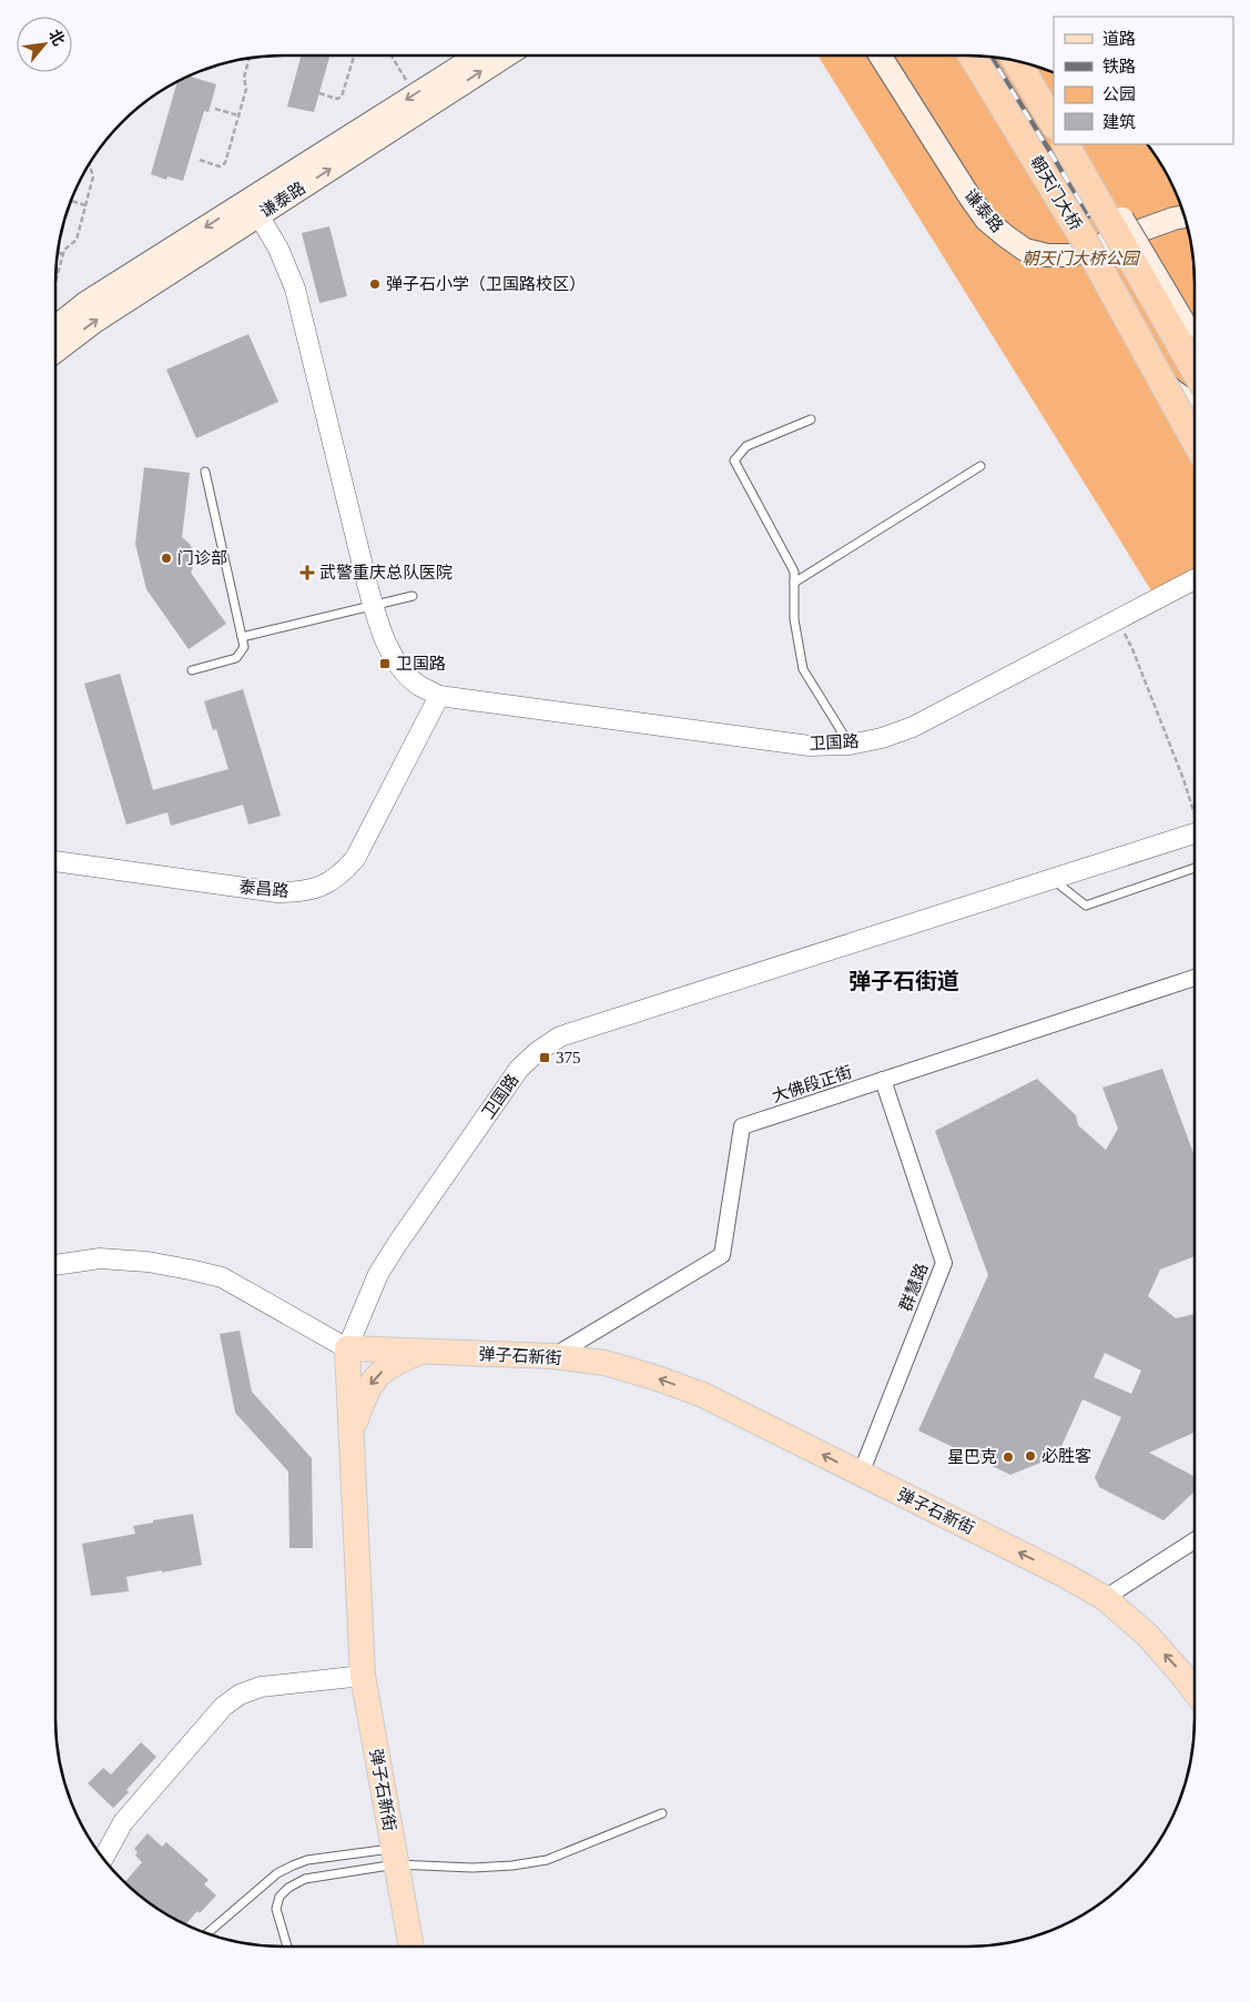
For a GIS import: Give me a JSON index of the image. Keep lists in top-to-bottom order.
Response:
{
  "streets": {
    "highway": ["朝天门大桥"],
    "main road": ["谦泰路", "弹子石新街"],
    "street": [
      "卫国路",
      "泰昌路",
      "大佛段正街",
      "群慧路"
    ]
  },
  "crossings": [
    ["谦泰路", "卫国路"],
    ["卫国路", "泰昌路"],
    ["卫国路", "弹子石新街"],
    ["大佛段正街", "群慧路"],
    ["大佛段正街", "弹子石新街"],
    ["群慧路", "弹子石新街"]
  ],
  "one_way": ["弹子石新街"],
  "districts": ["弹子石街道"],
  "parks": ["朝天门大桥公园"],
  "places": {
    "other": [
      "弹子石小学（卫国路校区）",
      "门诊部",
      "必胜客",
      "星巴克"
    ],
    "health": ["武警重庆总队医院"],
    "transit": ["卫国路", "375"]
  },
  "legend": [
    "道路",
    "铁路",
    "公园",
    "建筑"
  ],
  "north": "top right"
}
